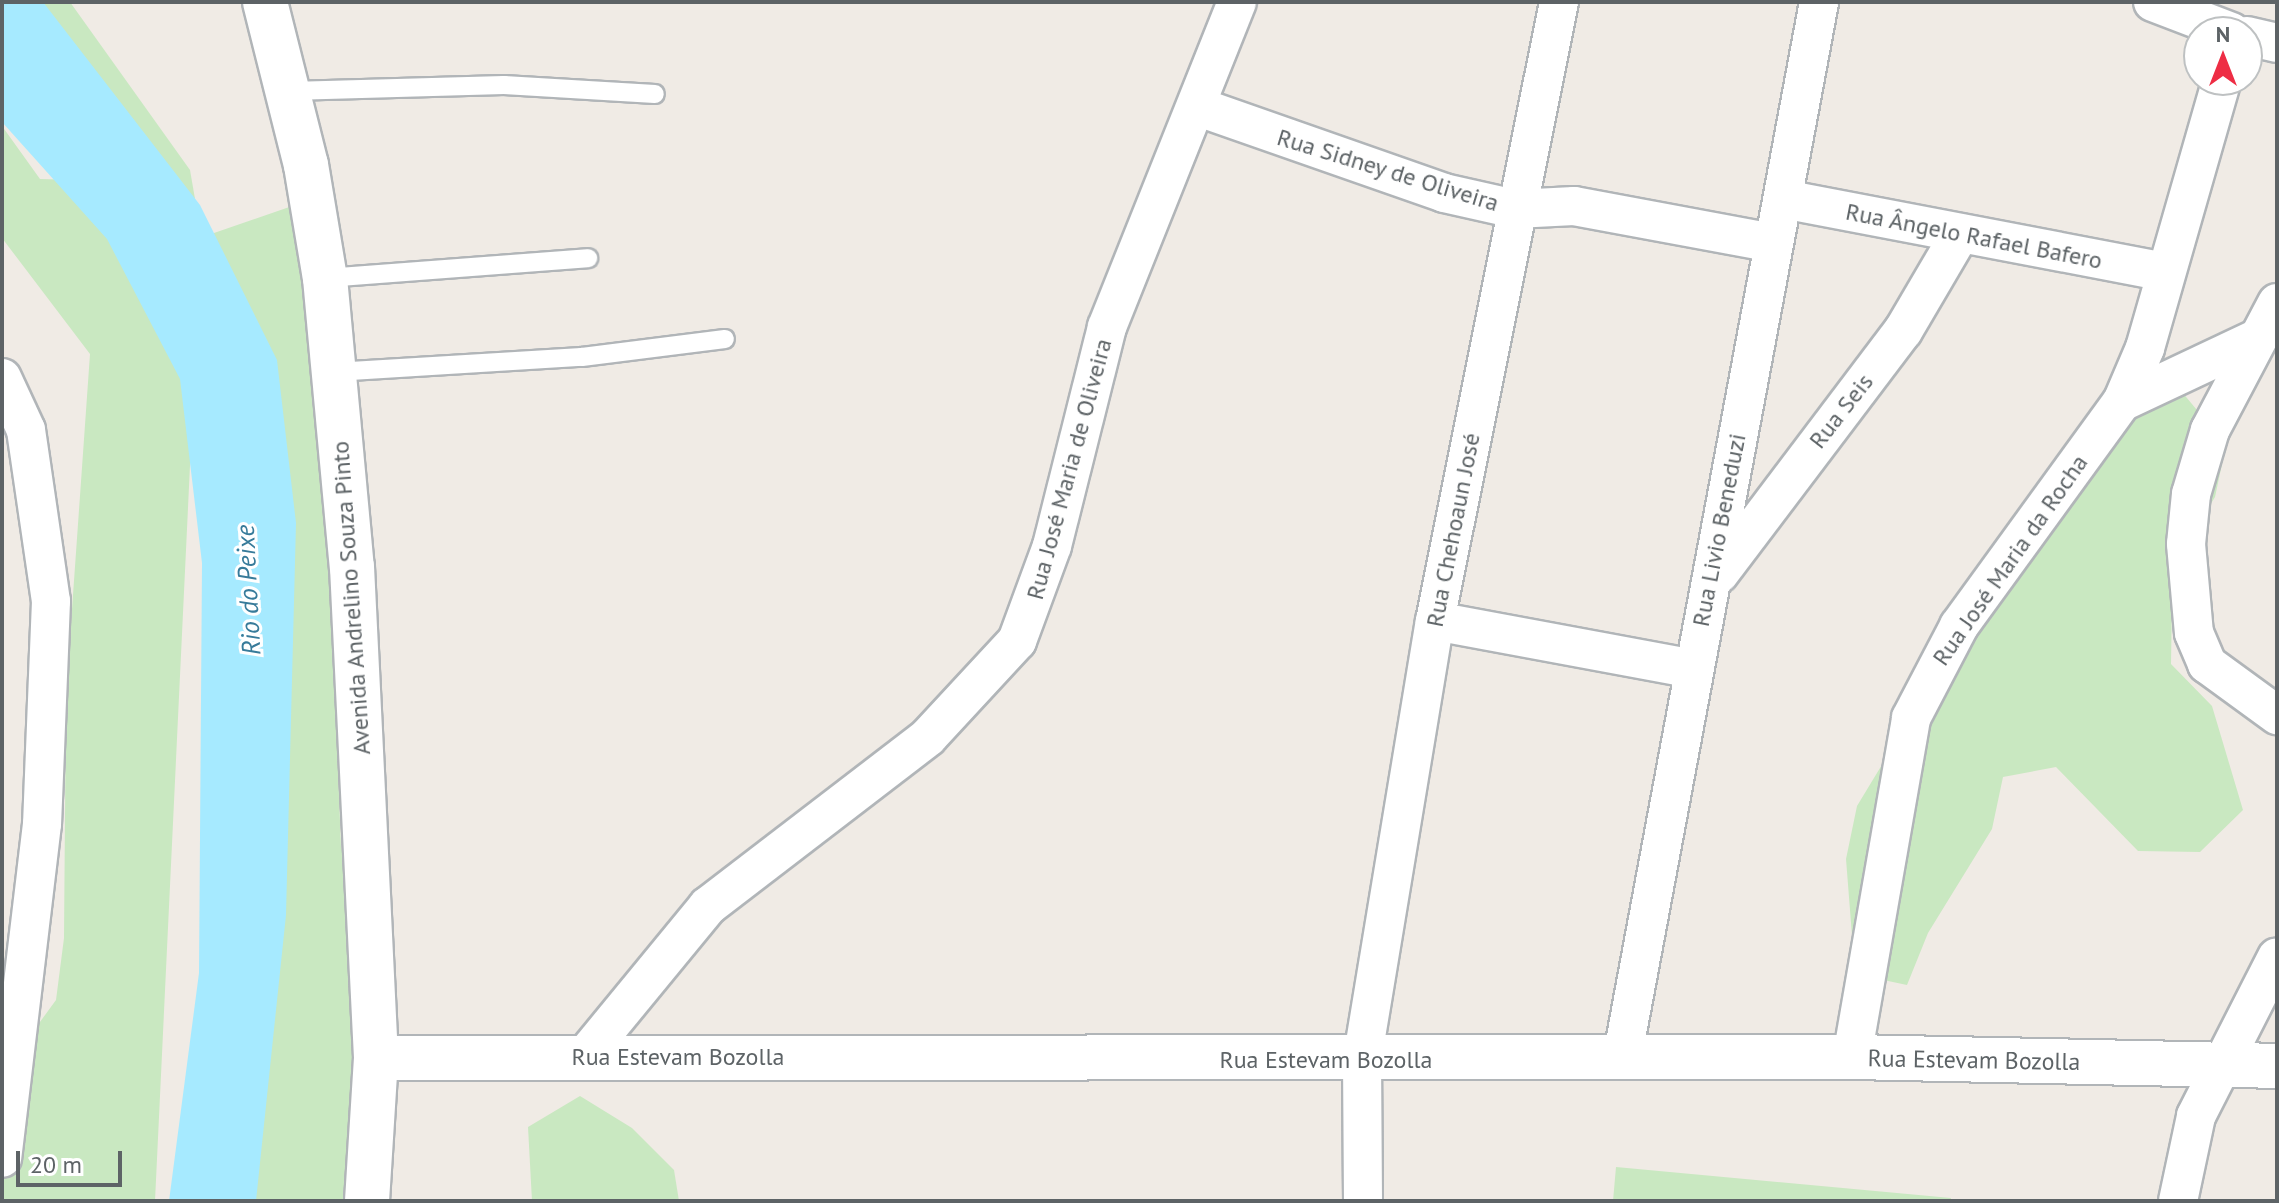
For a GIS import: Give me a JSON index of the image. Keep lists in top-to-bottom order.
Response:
{
  "streets": {
    "street": [
      "Rua Sidney de Oliveira",
      "Rua Ângelo Rafael Bafero",
      "Rua Seis",
      "Rua José Maria de Oliveira",
      "Rua Chehoaun José",
      "Rua Livio Beneduzi",
      "Rua José Maria da Rocha",
      "Avenida Andrelino Souza Pinto",
      "Rua Estevam Bozolla"
    ]
  },
  "crossings": [
    ["Rua Sidney de Oliveira", "Rua José Maria de Oliveira"],
    ["Rua Sidney de Oliveira", "Rua Chehoaun José"],
    ["Rua Sidney de Oliveira", "Rua Livio Beneduzi"],
    ["Rua Ângelo Rafael Bafero", "Rua Seis"],
    ["Rua Ângelo Rafael Bafero", "Rua Livio Beneduzi"],
    ["Rua Ângelo Rafael Bafero", "Rua José Maria da Rocha"],
    ["Rua Seis", "Rua Livio Beneduzi"],
    ["Rua José Maria de Oliveira", "Rua Estevam Bozolla"],
    ["Rua Chehoaun José", "Rua Estevam Bozolla"],
    ["Rua Livio Beneduzi", "Rua Estevam Bozolla"],
    ["Rua José Maria da Rocha", "Rua Estevam Bozolla"],
    ["Avenida Andrelino Souza Pinto", "Rua Estevam Bozolla"]
  ],
  "water": ["Rio do Peixe"],
  "scale_bar": "20 m",
  "north": "top"
}
